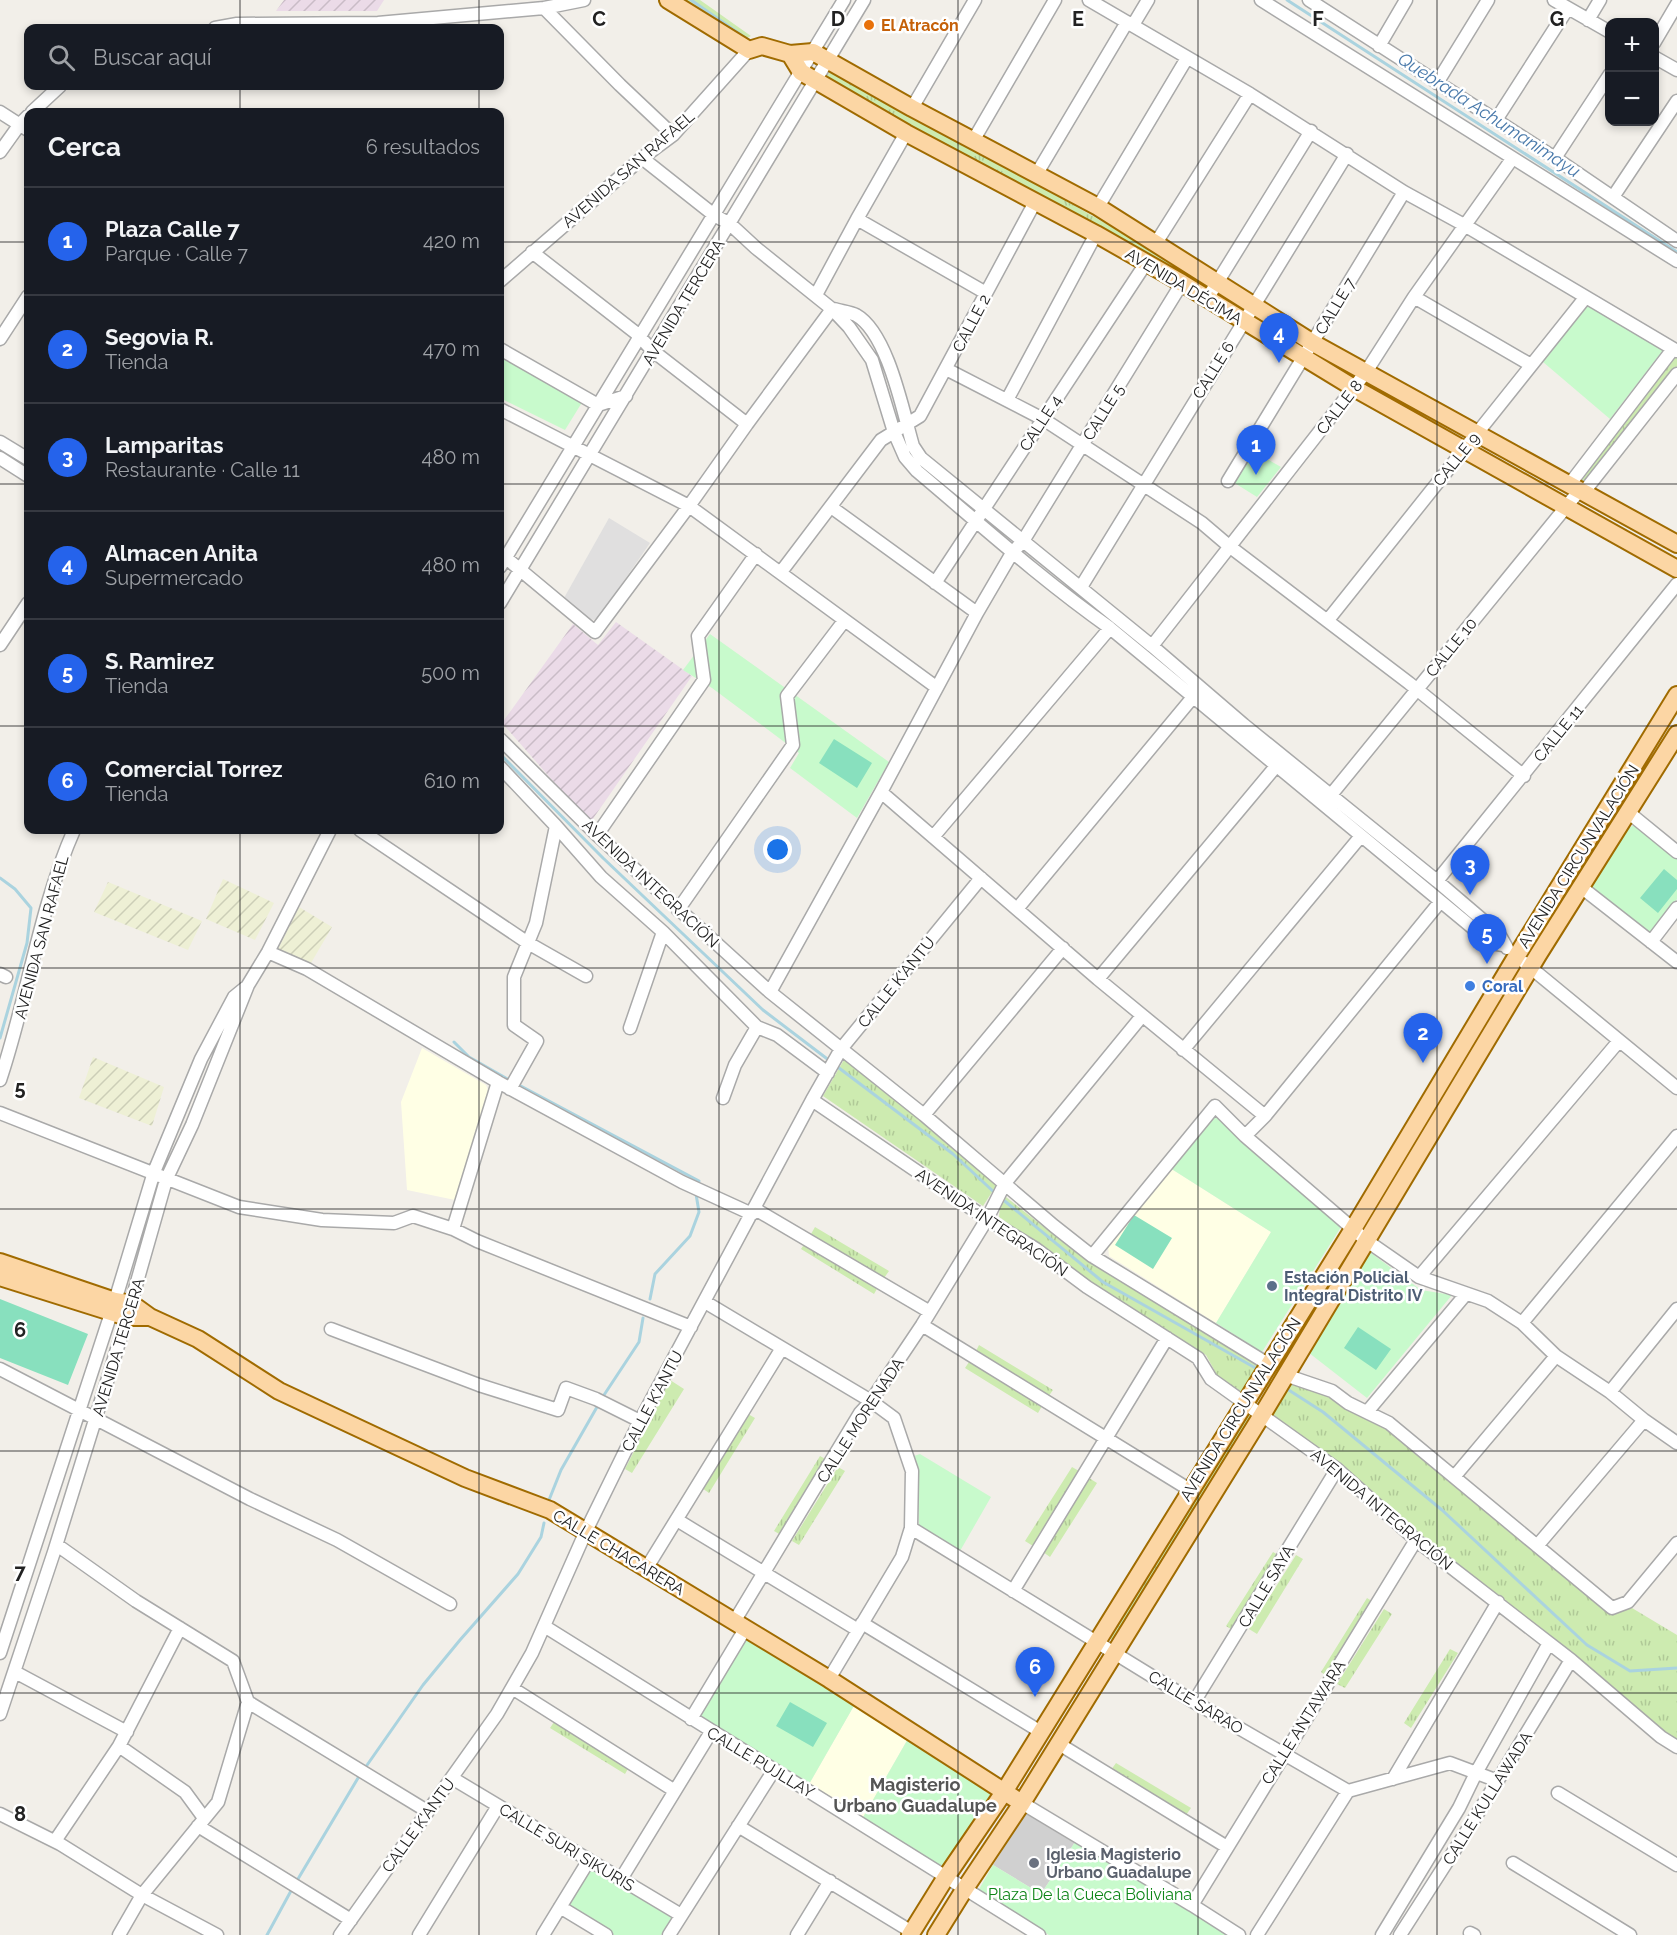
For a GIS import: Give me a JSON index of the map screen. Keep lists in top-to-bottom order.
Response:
{
  "streets": {
    "main road": ["AVENIDA DÉCIMA", "AVENIDA CIRCUNVALACIÓN", "CALLE CHACARERA"],
    "street": [
      "AVENIDA SAN RAFAEL",
      "AVENIDA TERCERA",
      "CALLE 7",
      "CALLE 2",
      "CALLE 6",
      "CALLE 8",
      "CALLE 5",
      "CALLE 4",
      "CALLE 9",
      "CALLE 10",
      "CALLE 11",
      "AVENIDA INTEGRACIÓN",
      "CALLE K'ANTU",
      "CALLE MORENADA",
      "CALLE SAYA",
      "CALLE SARAO",
      "CALLE ANTAWARA",
      "CALLE PUJLLAY",
      "CALLE KULLAWADA",
      "CALLE SURI SIKURIS"
    ]
  },
  "crossings": [
    ["AVENIDA DÉCIMA", "AVENIDA TERCERA"],
    ["AVENIDA DÉCIMA", "CALLE 7"],
    ["AVENIDA DÉCIMA", "CALLE 2"],
    ["AVENIDA DÉCIMA", "CALLE 6"],
    ["AVENIDA DÉCIMA", "CALLE 8"],
    ["AVENIDA DÉCIMA", "CALLE 5"],
    ["AVENIDA DÉCIMA", "CALLE 4"],
    ["AVENIDA DÉCIMA", "CALLE 9"],
    ["AVENIDA DÉCIMA", "CALLE 10"],
    ["AVENIDA TERCERA", "CALLE CHACARERA"],
    ["CALLE 5", "AVENIDA INTEGRACIÓN"],
    ["AVENIDA CIRCUNVALACIÓN", "AVENIDA INTEGRACIÓN"],
    ["AVENIDA CIRCUNVALACIÓN", "CALLE CHACARERA"],
    ["AVENIDA CIRCUNVALACIÓN", "CALLE SARAO"],
    ["AVENIDA CIRCUNVALACIÓN", "CALLE PUJLLAY"],
    ["AVENIDA INTEGRACIÓN", "CALLE K'ANTU"],
    ["AVENIDA INTEGRACIÓN", "CALLE MORENADA"],
    ["AVENIDA INTEGRACIÓN", "CALLE SAYA"],
    ["AVENIDA INTEGRACIÓN", "CALLE ANTAWARA"],
    ["AVENIDA INTEGRACIÓN", "CALLE KULLAWADA"],
    ["CALLE K'ANTU", "CALLE CHACARERA"],
    ["CALLE K'ANTU", "CALLE PUJLLAY"],
    ["CALLE K'ANTU", "CALLE SURI SIKURIS"],
    ["CALLE MORENADA", "CALLE CHACARERA"],
    ["CALLE MORENADA", "CALLE PUJLLAY"],
    ["CALLE SAYA", "CALLE SARAO"],
    ["CALLE SARAO", "CALLE ANTAWARA"]
  ],
  "districts": ["Magisterio Urbano Guadalupe"],
  "water": ["Quebrada Achumanimayu"],
  "parks": ["Plaza De la Cueca Boliviana"],
  "places": [
    "El Atracón",
    "Coral",
    "Estación Policial Integral Distrito IV",
    "Iglesia Magisterio Urbano Guadalupe"
  ],
  "page": {
    "map_buttons": ["+", "−"],
    "search": "Buscar aquí",
    "heading": ["Cerca", "6 resultados"],
    "list": [
      {
        "mark": "1",
        "name": "Plaza Calle 7",
        "note": "Parque · Calle 7",
        "value": "420 m"
      },
      {
        "mark": "2",
        "name": "Segovia R.",
        "note": "Tienda",
        "value": "470 m"
      },
      {
        "mark": "3",
        "name": "Lamparitas",
        "note": "Restaurante · Calle 11",
        "value": "480 m"
      },
      {
        "mark": "4",
        "name": "Almacen Anita",
        "note": "Supermercado",
        "value": "480 m"
      },
      {
        "mark": "5",
        "name": "S. Ramirez",
        "note": "Tienda",
        "value": "500 m"
      },
      {
        "mark": "6",
        "name": "Comercial Torrez",
        "note": "Tienda",
        "value": "610 m"
      }
    ],
    "pins": [
      "4",
      "1",
      "3",
      "5",
      "2",
      "6"
    ]
  },
  "grid": {
    "columns": [
      "C",
      "D",
      "E",
      "F",
      "G"
    ],
    "rows": [
      "5",
      "6",
      "7",
      "8"
    ]
  }
}
